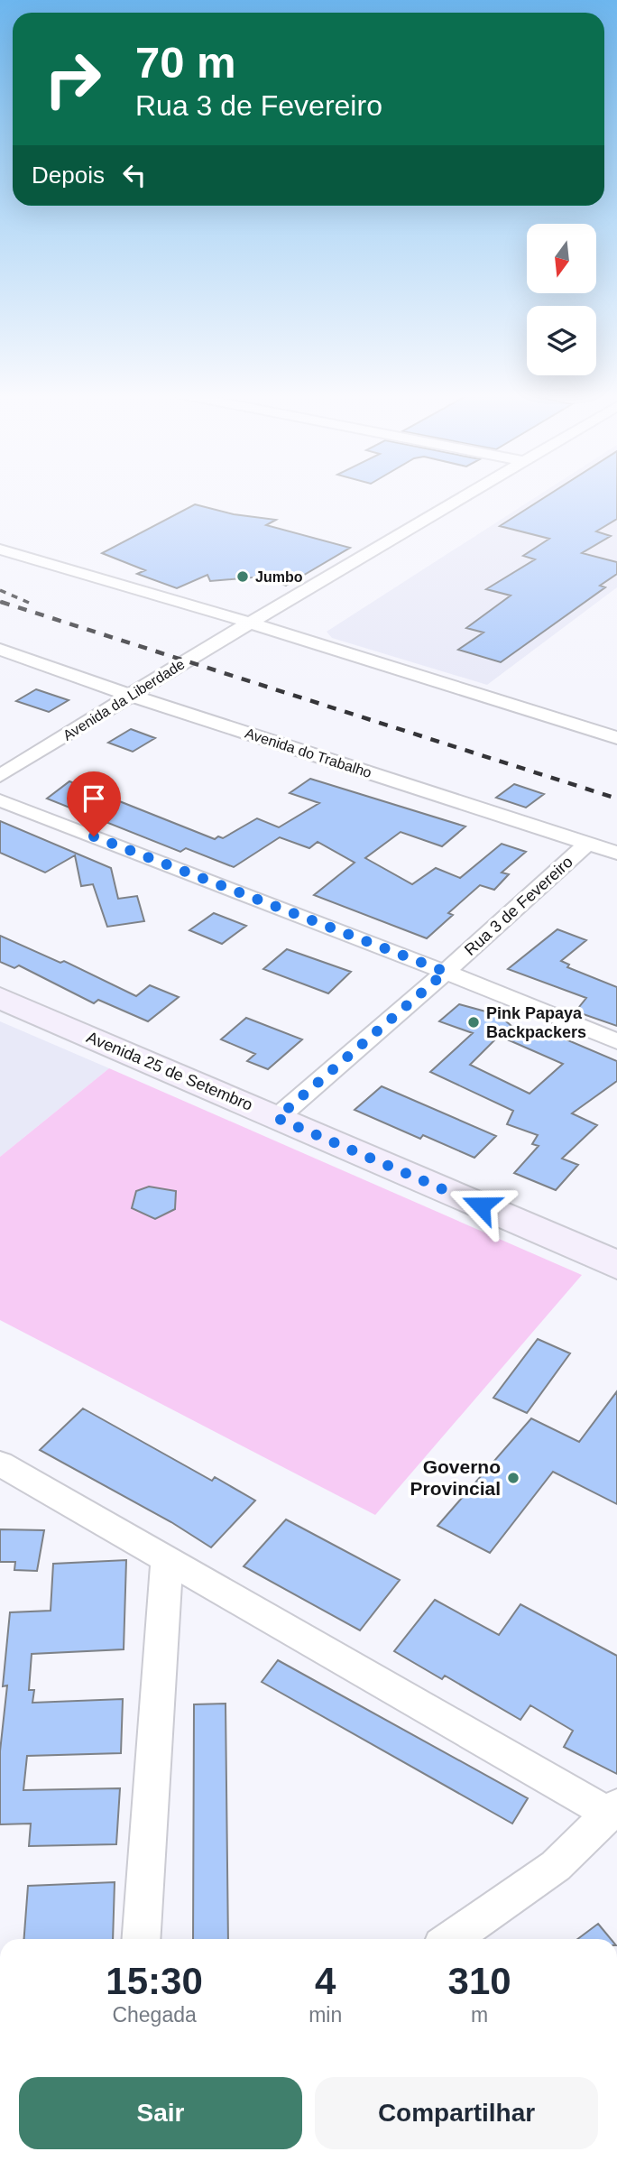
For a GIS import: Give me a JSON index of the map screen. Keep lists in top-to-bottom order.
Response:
{
  "streets": {
    "street": [
      "Avenida da Liberdade",
      "Avenida do Trabalho",
      "Rua 3 de Fevereiro",
      "Avenida 25 de Setembro"
    ]
  },
  "crossings": [
    ["Avenida da Liberdade", "Avenida do Trabalho"],
    ["Avenida do Trabalho", "Rua 3 de Fevereiro"],
    ["Rua 3 de Fevereiro", "Avenida 25 de Setembro"]
  ],
  "places": ["Jumbo", "Pink Papaya Backpackers", "Governo Provincial"],
  "north": "bottom",
  "page": {
    "turn": ["70 m", "Rua 3 de Fevereiro"],
    "then": "Depois",
    "eta": [
      "15:30",
      "Chegada",
      "4",
      "min",
      "310",
      "m"
    ],
    "buttons": ["Sair", "Compartilhar"]
  }
}
